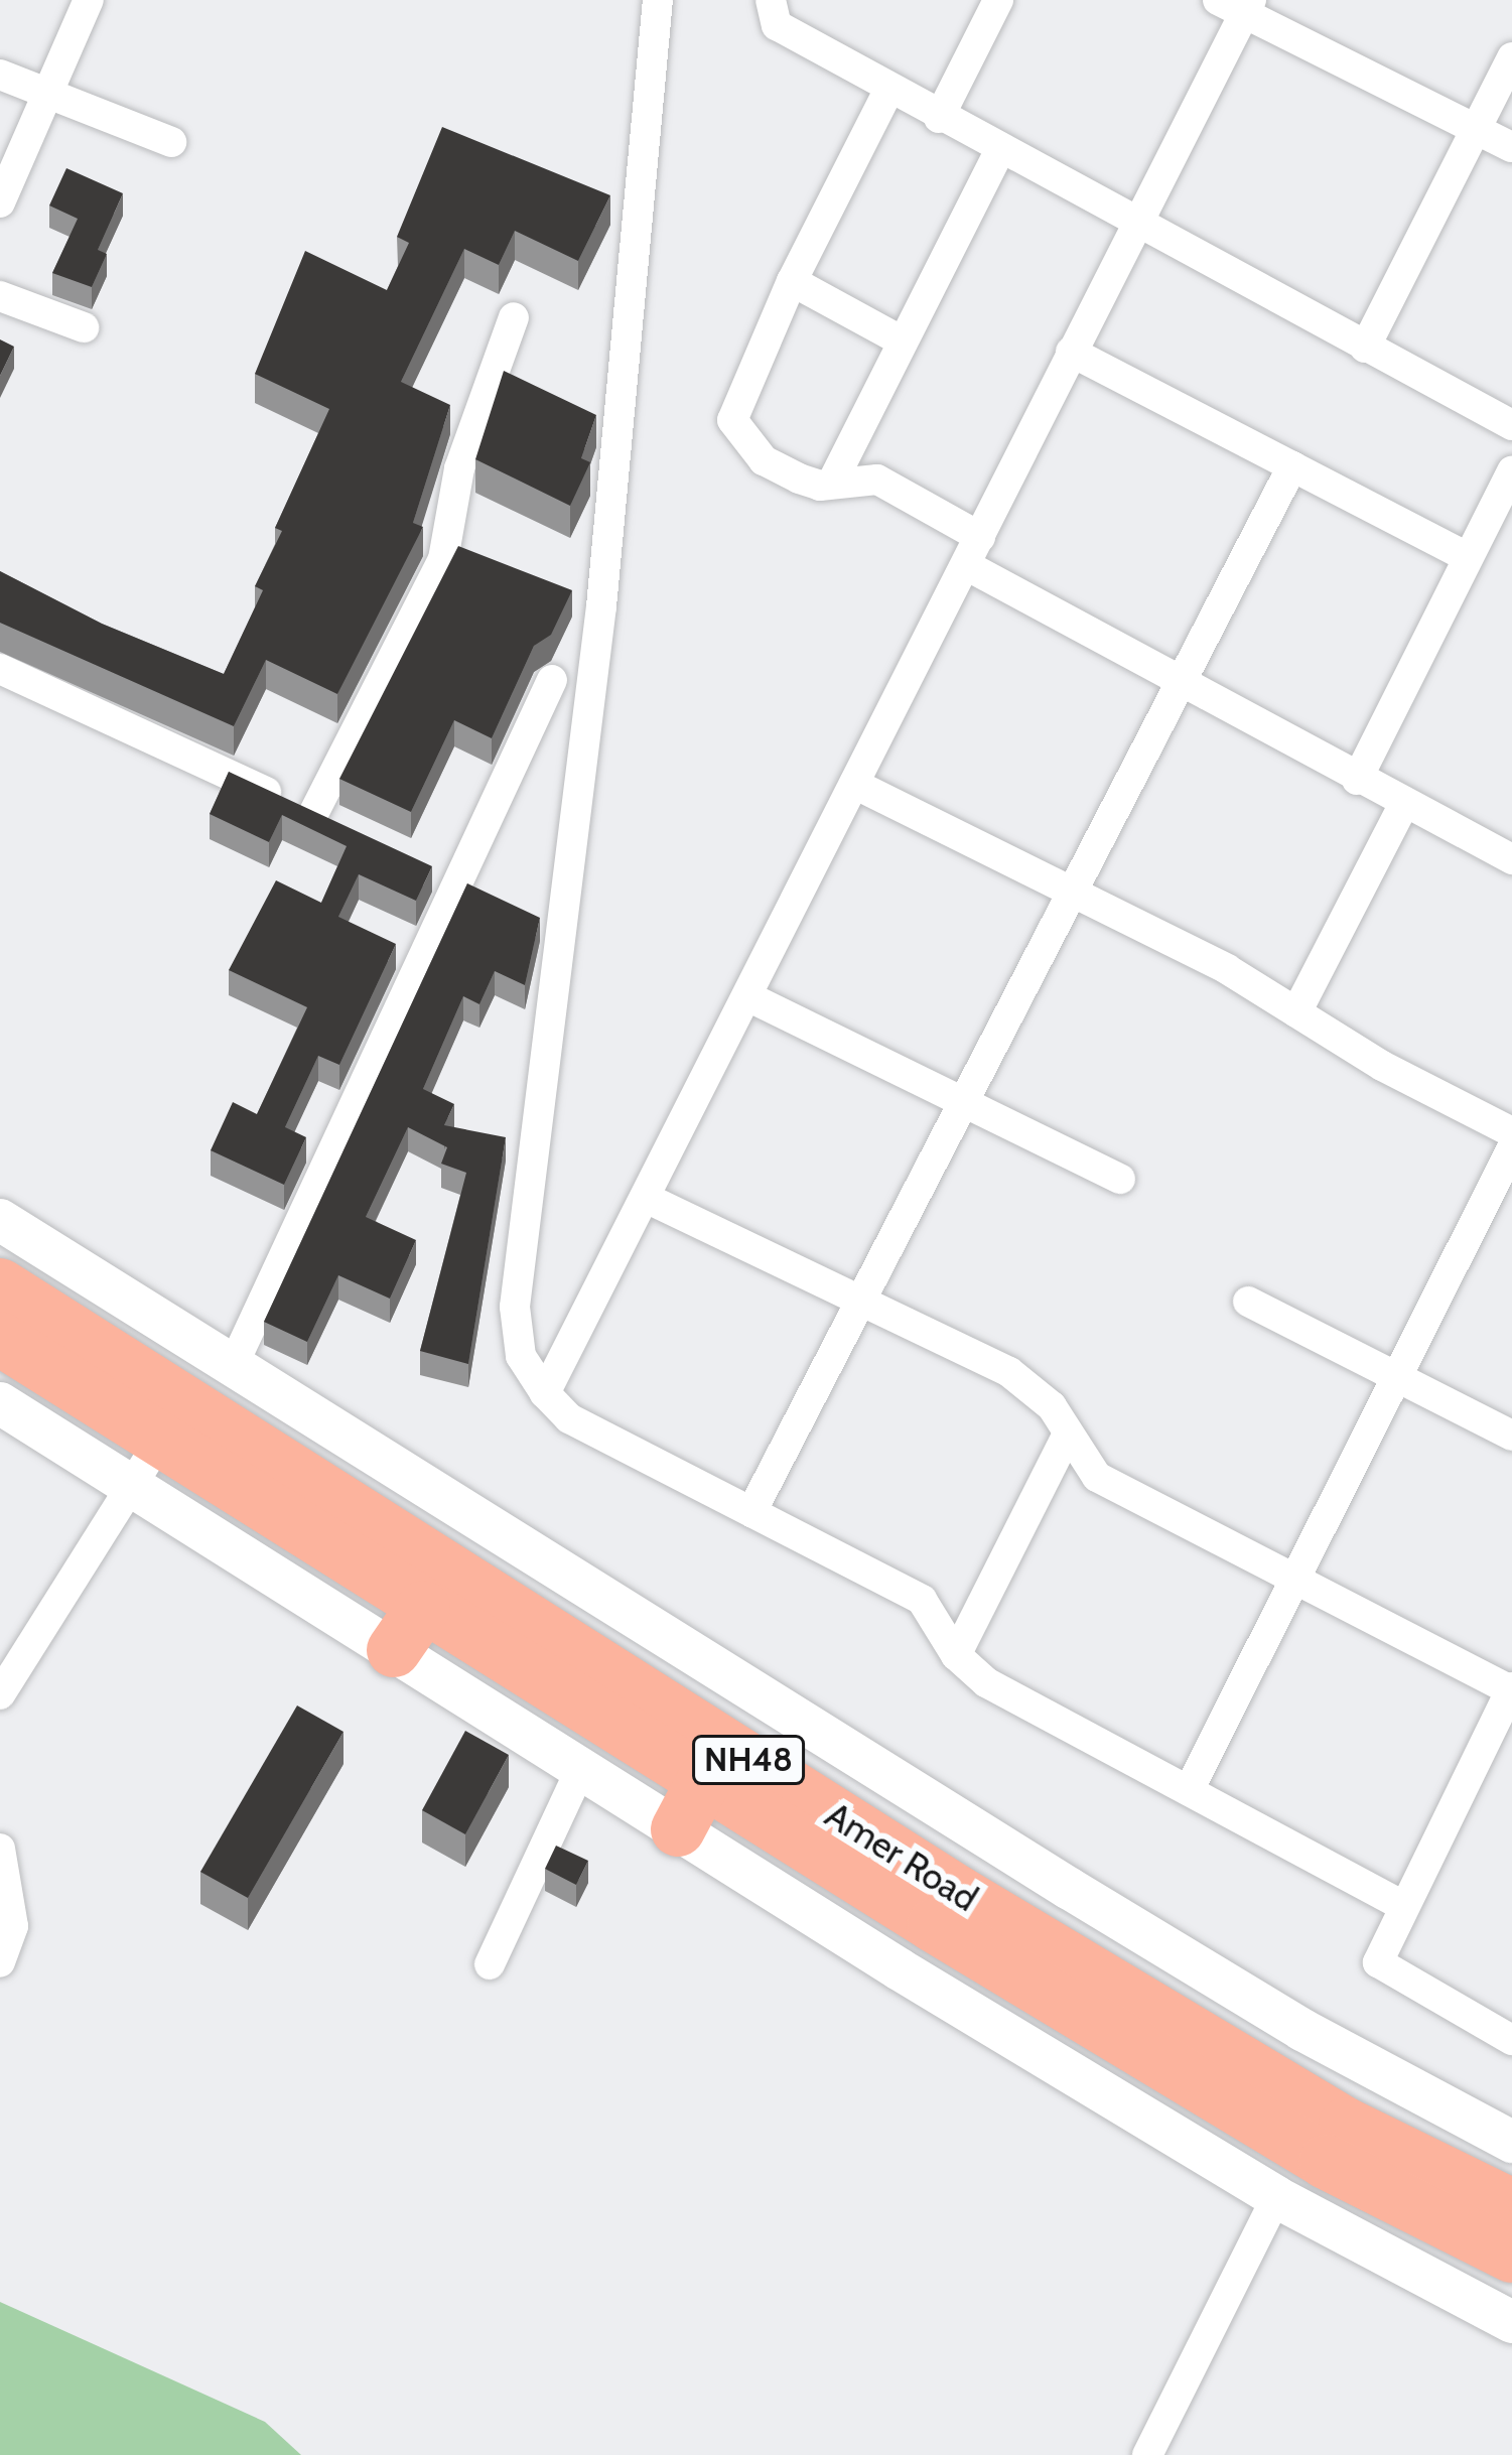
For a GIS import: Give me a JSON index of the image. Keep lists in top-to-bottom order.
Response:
{
  "streets": {
    "highway": ["NH48", "Amer Road"]
  }
}
